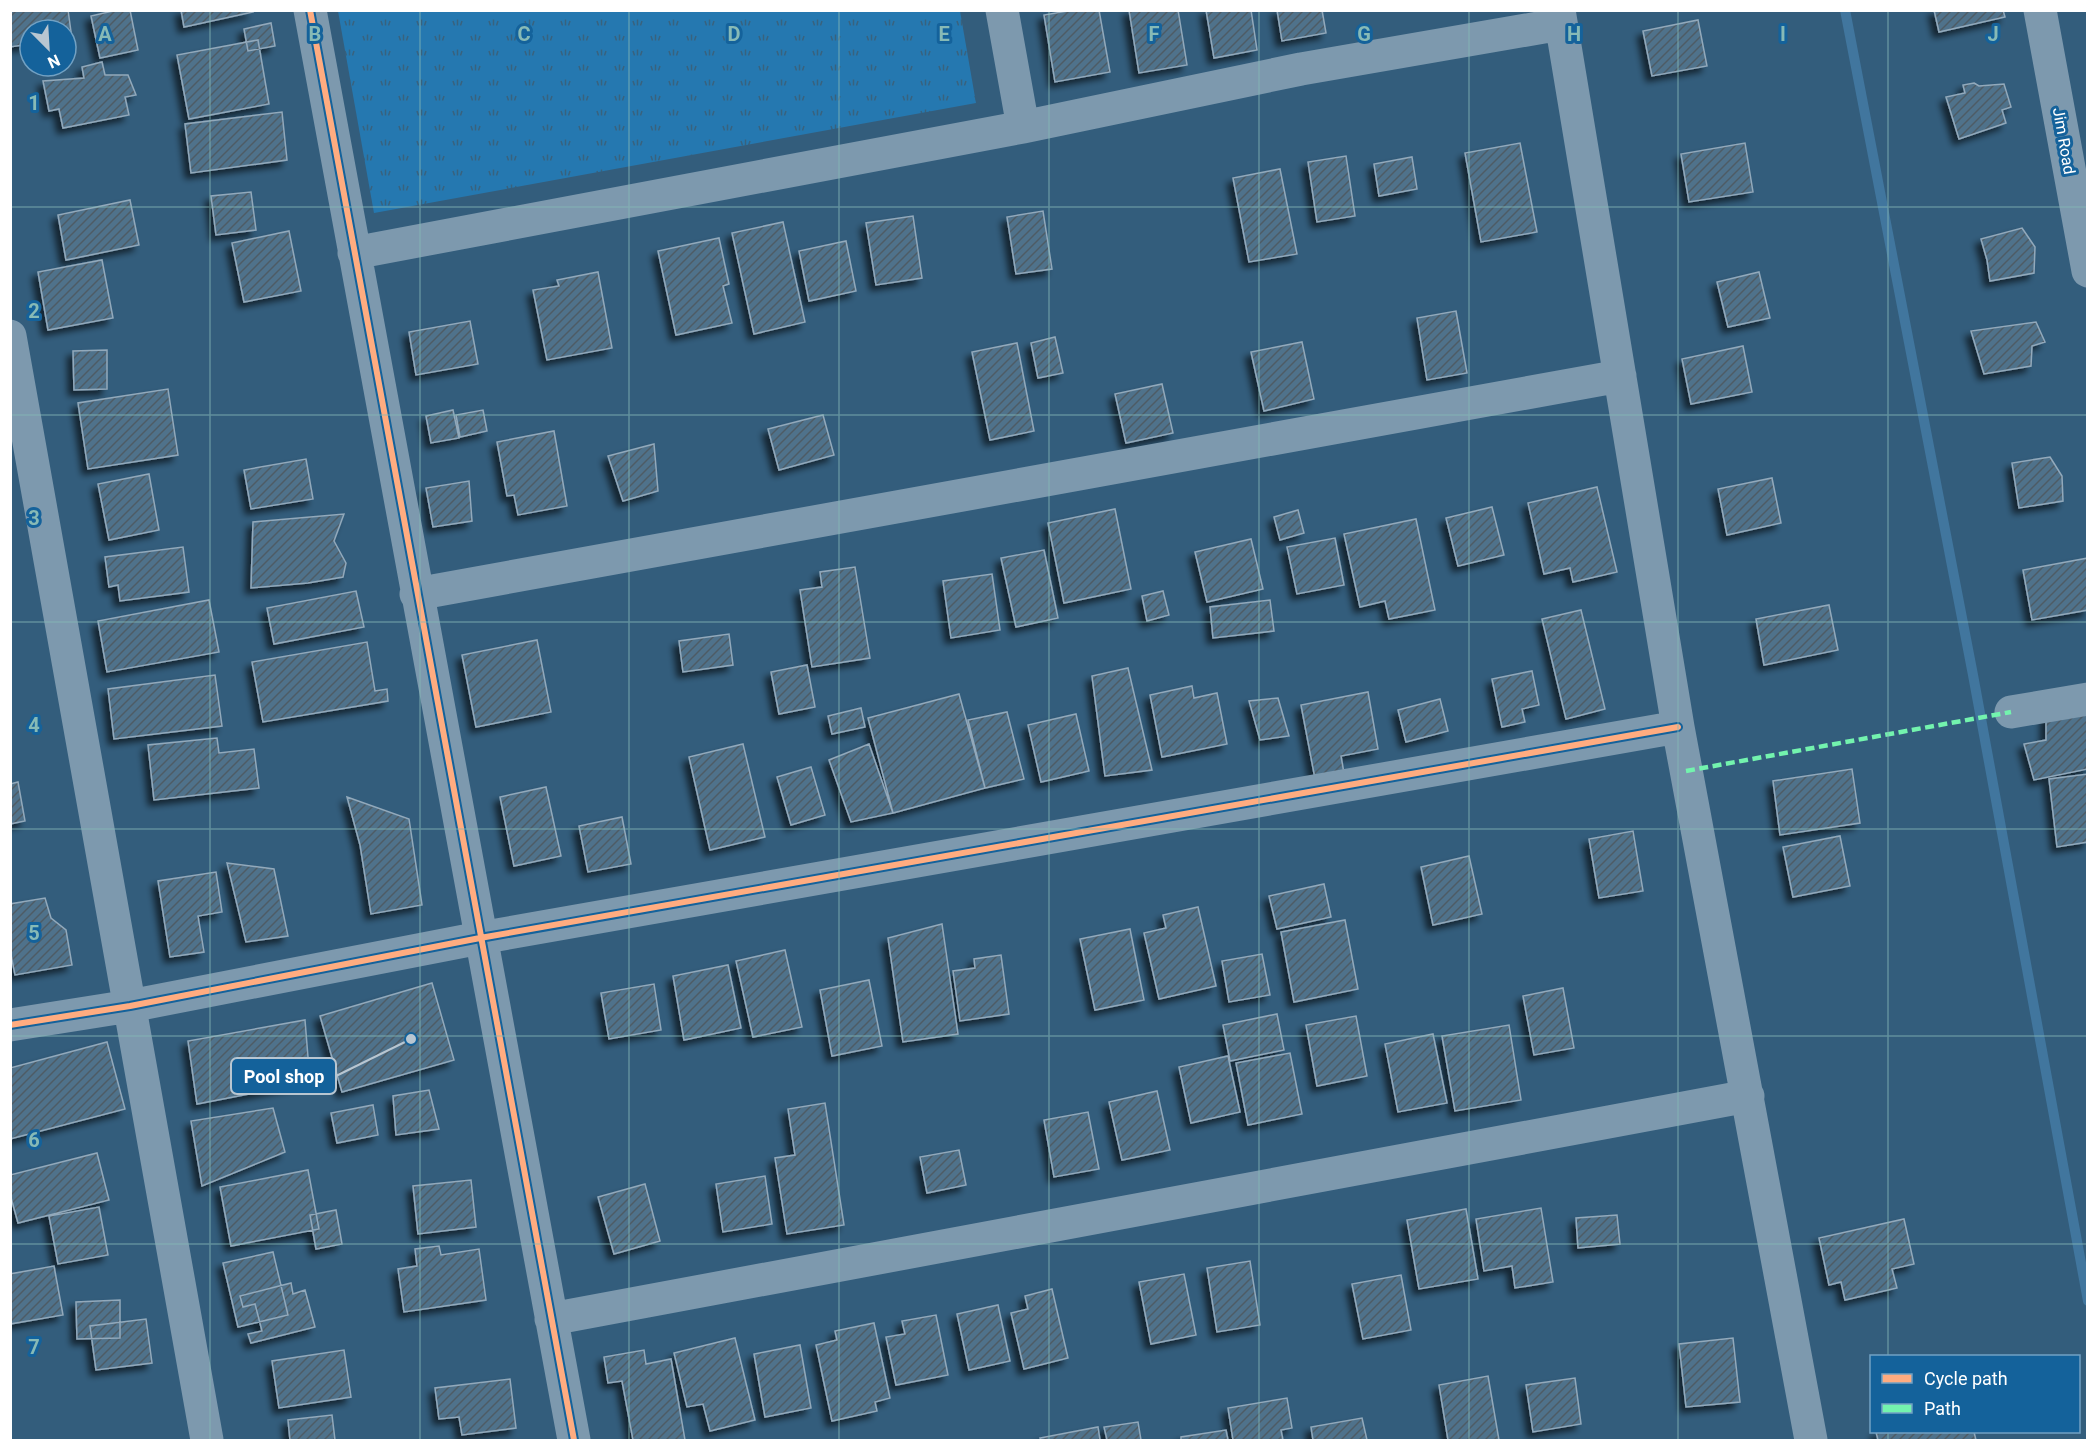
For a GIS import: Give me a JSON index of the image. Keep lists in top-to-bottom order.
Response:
{
  "streets": {
    "street": ["Jim Road"]
  },
  "places": ["Pool shop"],
  "legend": ["Cycle path", "Path"],
  "north": "bottom right",
  "grid": {
    "columns": [
      "A",
      "B",
      "C",
      "D",
      "E",
      "F",
      "G",
      "H",
      "I",
      "J"
    ],
    "rows": [
      "1",
      "2",
      "3",
      "4",
      "5",
      "6",
      "7"
    ]
  }
}
